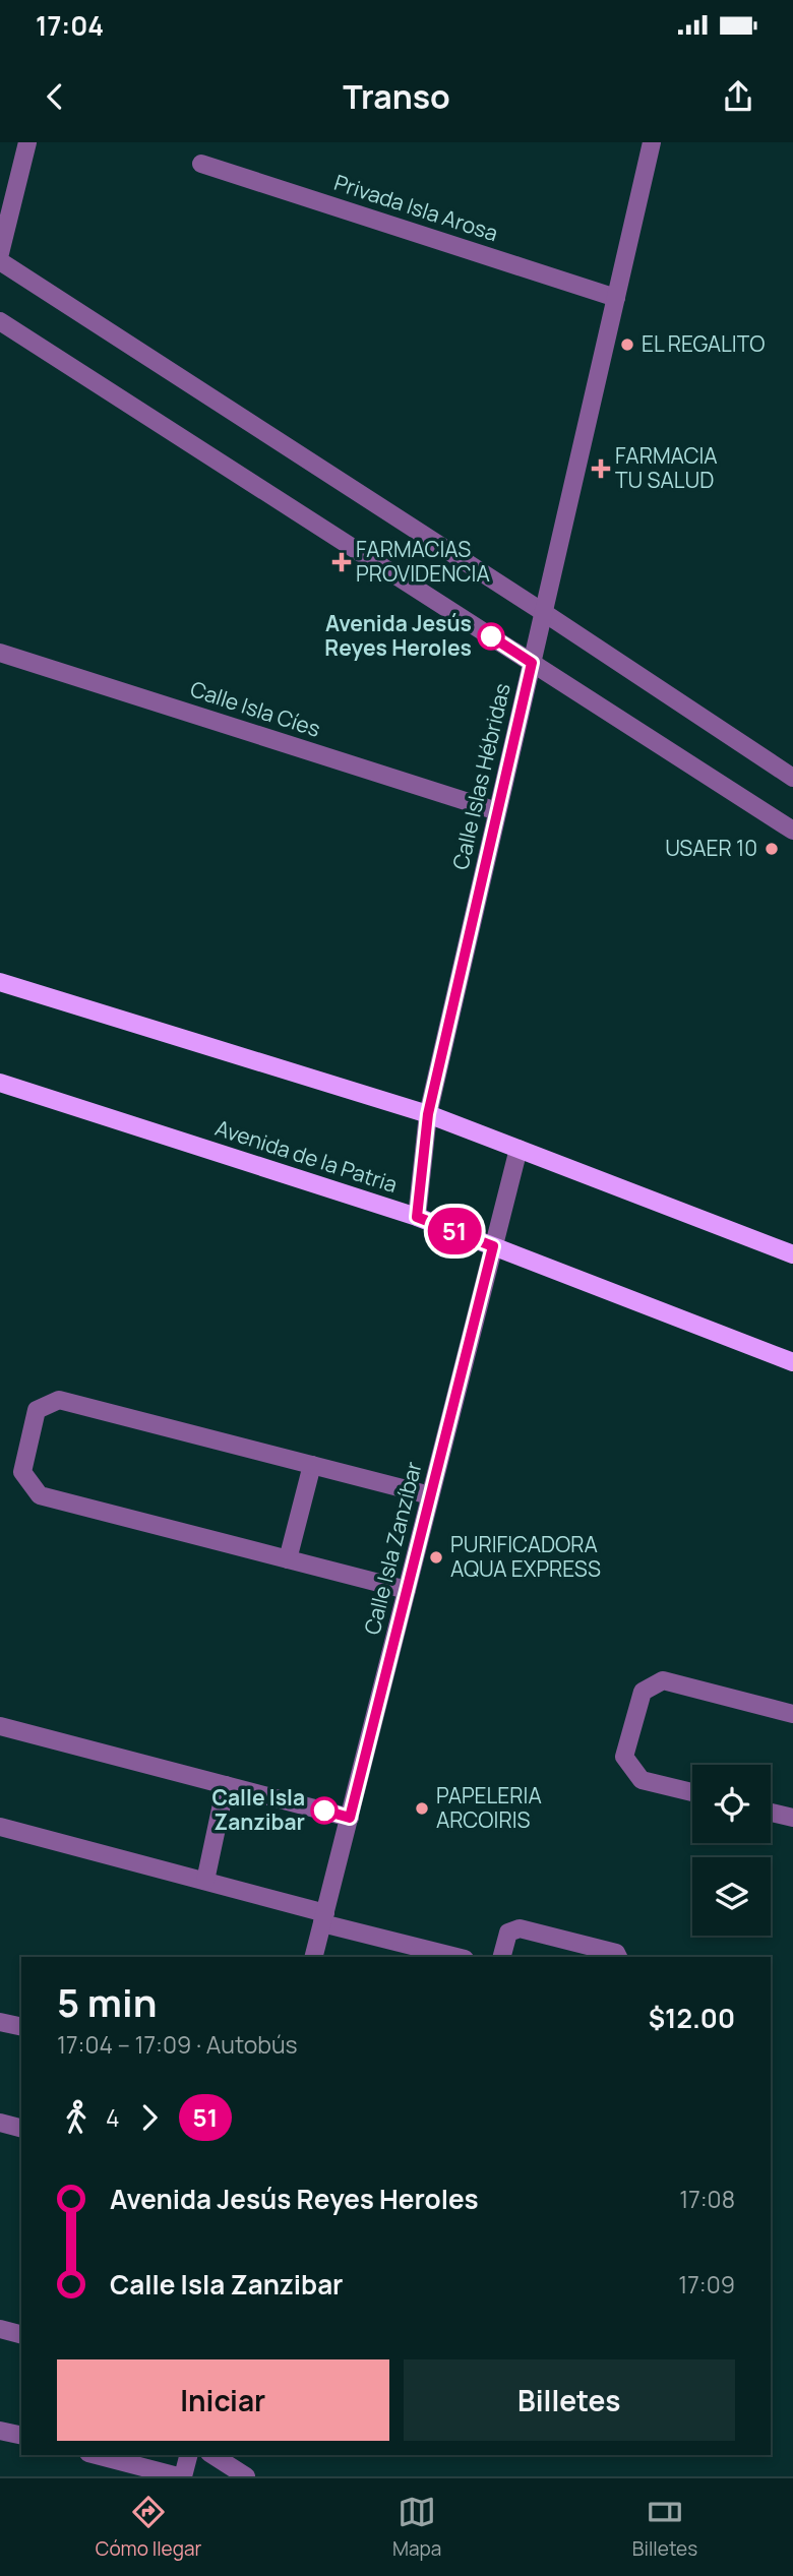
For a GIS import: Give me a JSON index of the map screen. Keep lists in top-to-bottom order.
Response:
{
  "streets": {
    "main road": ["Avenida de la Patria"],
    "street": [
      "Privada Isla Arosa",
      "Calle Isla Cíes",
      "Calle Islas Hébridas",
      "Calle Isla Zanzíbar"
    ]
  },
  "crossings": [
    ["Privada Isla Arosa", "Calle Islas Hébridas"],
    ["Calle Isla Cíes", "Calle Islas Hébridas"],
    ["Calle Islas Hébridas", "Avenida de la Patria"],
    ["Avenida de la Patria", "Calle Isla Zanzíbar"]
  ],
  "places": {
    "other": [
      "EL REGALITO",
      "Avenida Jesús Reyes Heroles",
      "USAER 10",
      "PURIFICADORA AQUA EXPRESS",
      "PAPELERIA ARCOIRIS",
      "Calle Isla Zanzibar"
    ],
    "health": ["FARMACIA TU SALUD", "FARMACIAS PROVIDENCIA"]
  },
  "lines": ["bus line 51"],
  "page": {
    "status": "17:04",
    "header": "Transo",
    "on_map": "51",
    "heading": ["5 min", "17:04 – 17:09 · Autobús", "$12.00"],
    "legs": ["4", "51"],
    "list": [
      {
        "name": "Avenida Jesús Reyes Heroles",
        "value": "17:08"
      },
      {
        "name": "Calle Isla Zanzibar",
        "value": "17:09"
      }
    ],
    "buttons": ["Iniciar", "Billetes"],
    "tabs": ["Cómo llegar", "Mapa", "Billetes"]
  }
}
